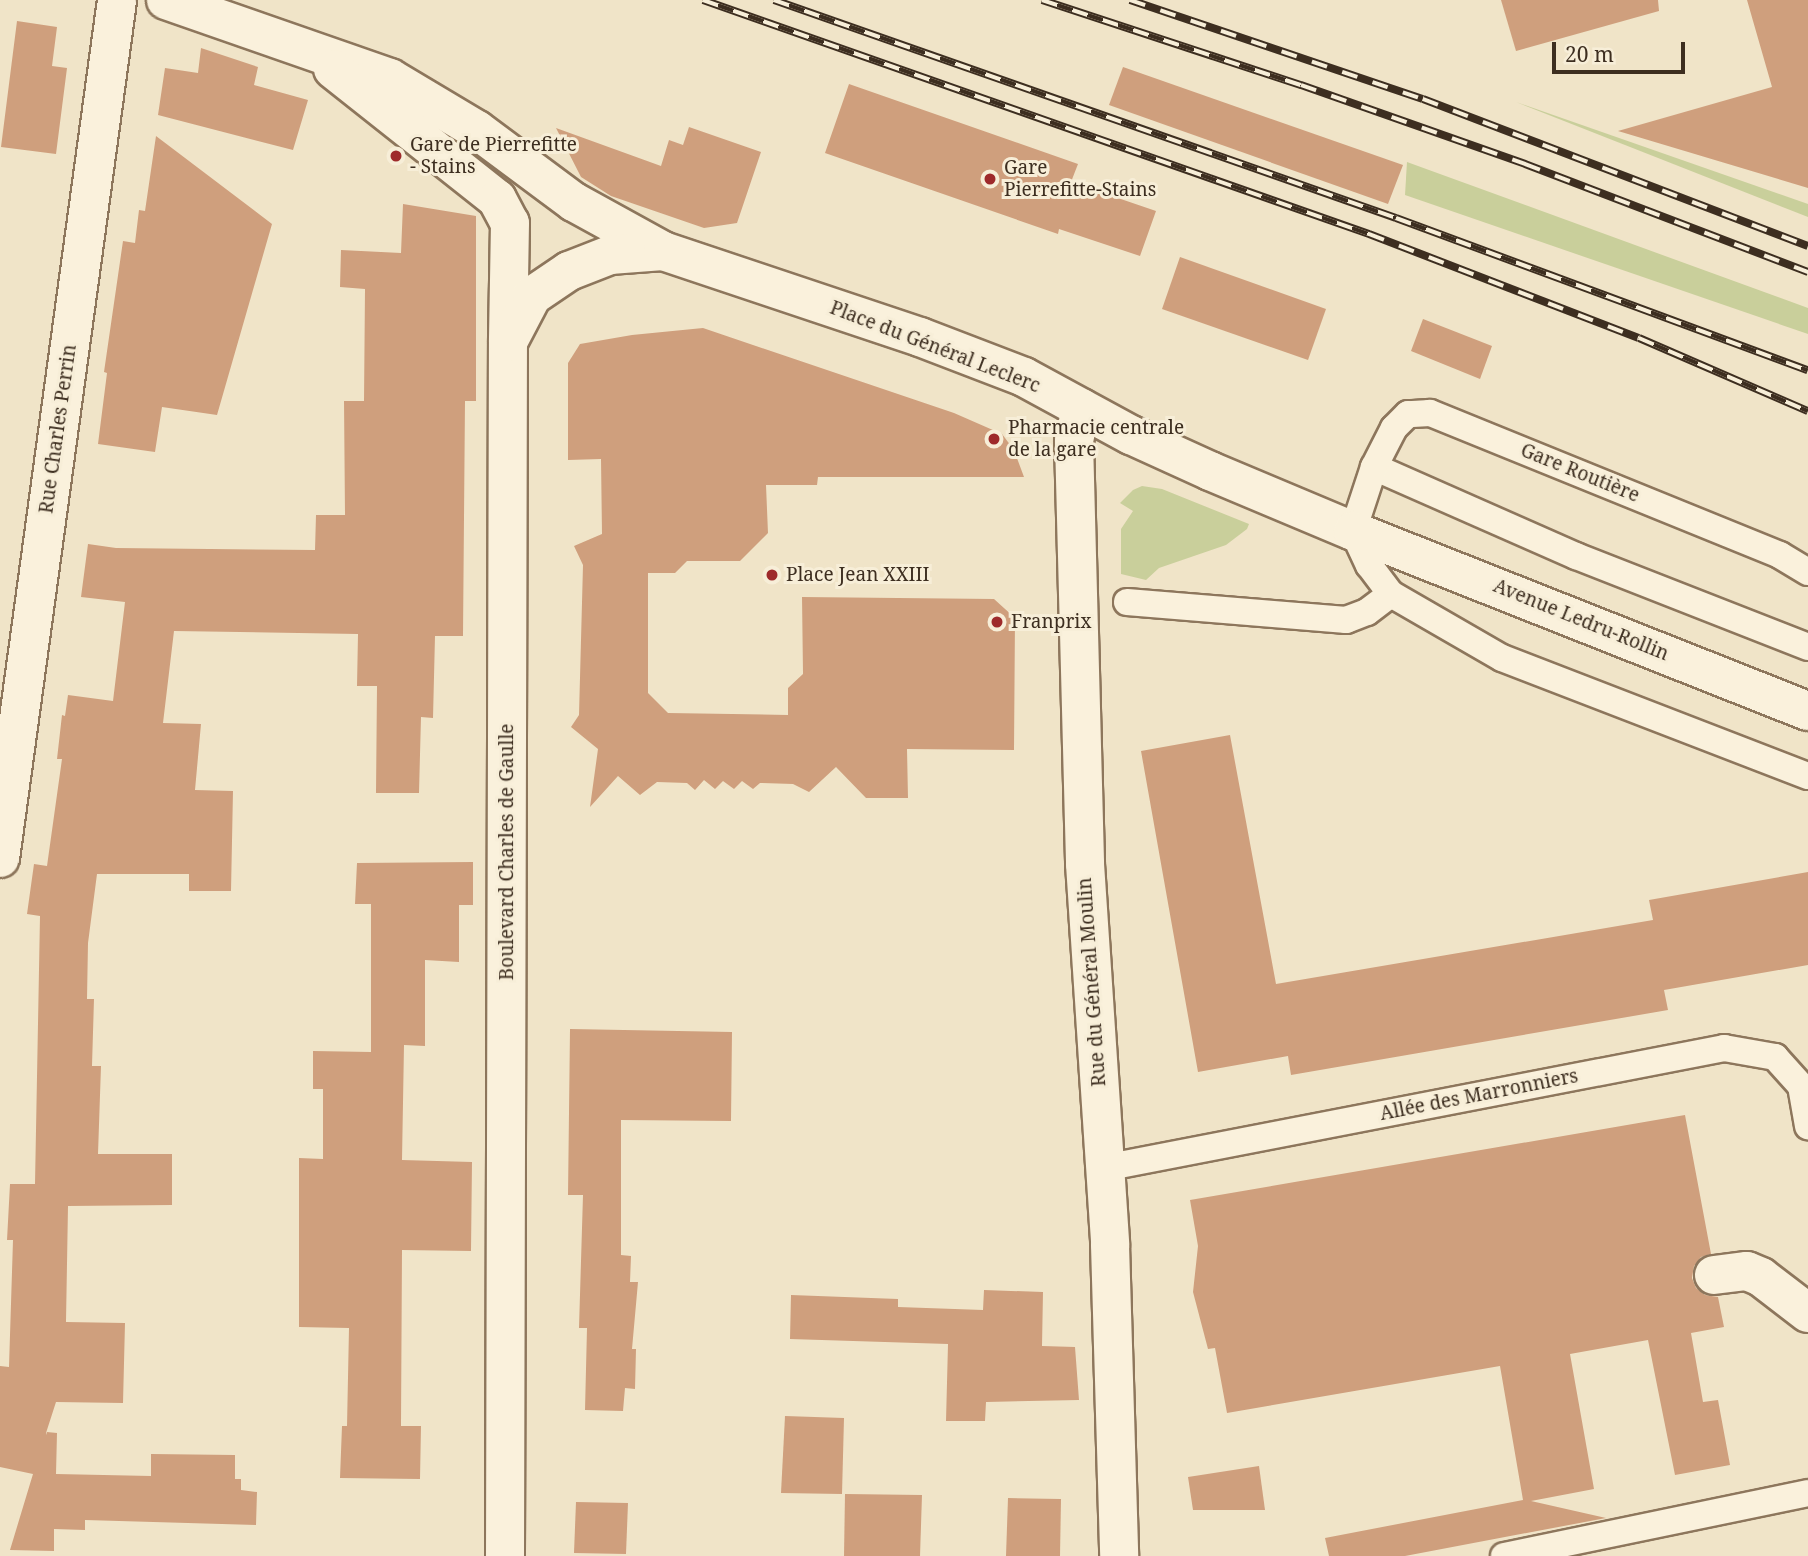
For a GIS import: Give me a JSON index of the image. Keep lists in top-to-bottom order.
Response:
{
  "streets": {
    "street": [
      "Place du Général Leclerc",
      "Rue Charles Perrin",
      "Avenue Ledru-Rollin",
      "Boulevard Charles de Gaulle",
      "Rue du Général Moulin"
    ],
    "lane": ["Gare Routière", "Allée des Marronniers"]
  },
  "crossings": [
    ["Place du Général Leclerc", "Gare Routière"],
    ["Place du Général Leclerc", "Avenue Ledru-Rollin"],
    ["Place du Général Leclerc", "Boulevard Charles de Gaulle"],
    ["Place du Général Leclerc", "Rue du Général Moulin"],
    ["Gare Routière", "Avenue Ledru-Rollin"],
    ["Rue du Général Moulin", "Allée des Marronniers"]
  ],
  "places": [
    "Gare de Pierrefitte - Stains",
    "Gare Pierrefitte-Stains",
    "Pharmacie centrale de la gare",
    "Place Jean XXIII",
    "Franprix"
  ],
  "scale_bar": "20 m"
}
